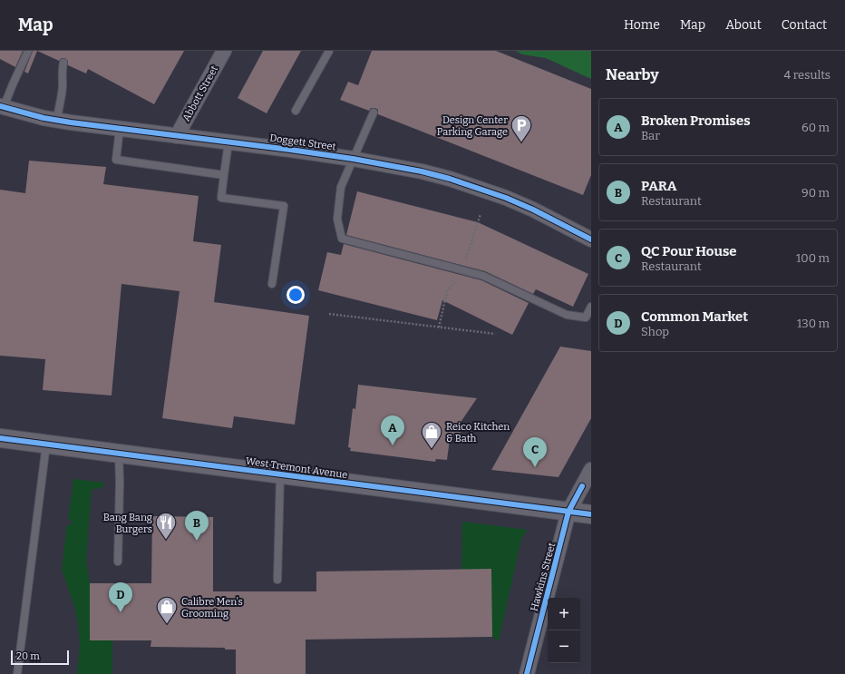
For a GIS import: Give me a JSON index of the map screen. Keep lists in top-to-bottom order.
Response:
{
  "streets": {
    "street": [
      "Abbott Street",
      "Doggett Street",
      "West Tremont Avenue",
      "Hawkins Street"
    ]
  },
  "crossings": [
    ["Abbott Street", "Doggett Street"],
    ["West Tremont Avenue", "Hawkins Street"]
  ],
  "places": {
    "parking": ["Design Center Parking Garage"],
    "shop": ["Reico Kitchen & Bath", "Calibre Men's Grooming"],
    "restaurant": ["Bang Bang Burgers"]
  },
  "scale_bar": "20 m",
  "page": {
    "header": "Map",
    "nav": [
      "Home",
      "Map",
      "About",
      "Contact"
    ],
    "heading": ["Nearby", "4 results"],
    "list": [
      {
        "mark": "A",
        "name": "Broken Promises",
        "note": "Bar",
        "value": "60 m"
      },
      {
        "mark": "B",
        "name": "PARA",
        "note": "Restaurant",
        "value": "90 m"
      },
      {
        "mark": "C",
        "name": "QC Pour House",
        "note": "Restaurant",
        "value": "100 m"
      },
      {
        "mark": "D",
        "name": "Common Market",
        "note": "Shop",
        "value": "130 m"
      }
    ],
    "pins": [
      "A",
      "C",
      "B",
      "D"
    ],
    "map_buttons": ["+", "−"],
    "scale": "20 m"
  }
}
